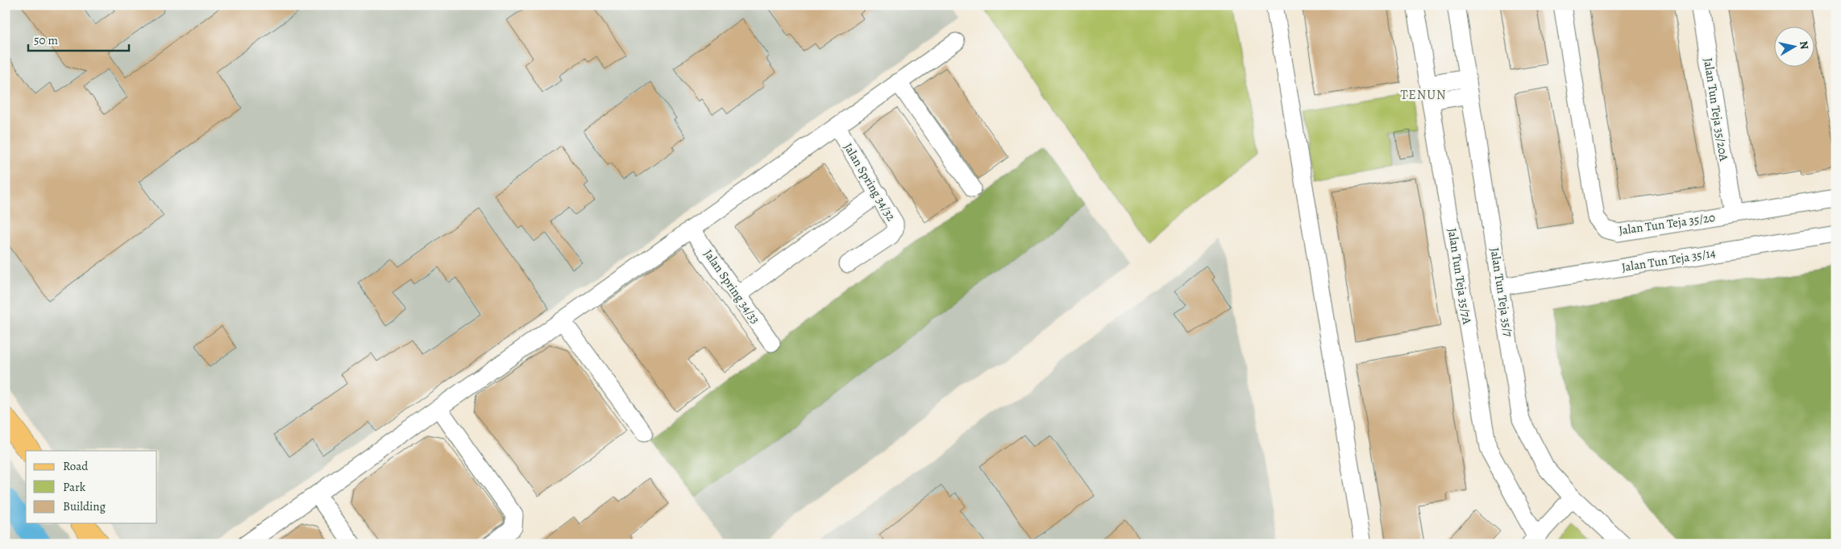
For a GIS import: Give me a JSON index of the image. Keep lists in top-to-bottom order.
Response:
{
  "streets": {
    "street": [
      "Jalan Tun Teja 35/20A",
      "Jalan Spring 34/32",
      "Jalan Tun Teja 35/20",
      "Jalan Tun Teja 35/14",
      "Jalan Tun Teja 35/7A",
      "Jalan Spring 34/33",
      "Jalan Tun Teja 35/7"
    ]
  },
  "crossings": [
    ["Jalan Tun Teja 35/20A", "Jalan Tun Teja 35/20"],
    ["Jalan Tun Teja 35/14", "Jalan Tun Teja 35/7"],
    ["Jalan Tun Teja 35/7A", "Jalan Tun Teja 35/7"]
  ],
  "districts": ["TENUN"],
  "legend": ["Road", "Park", "Building"],
  "scale_bar": "50 m",
  "north": "right"
}
